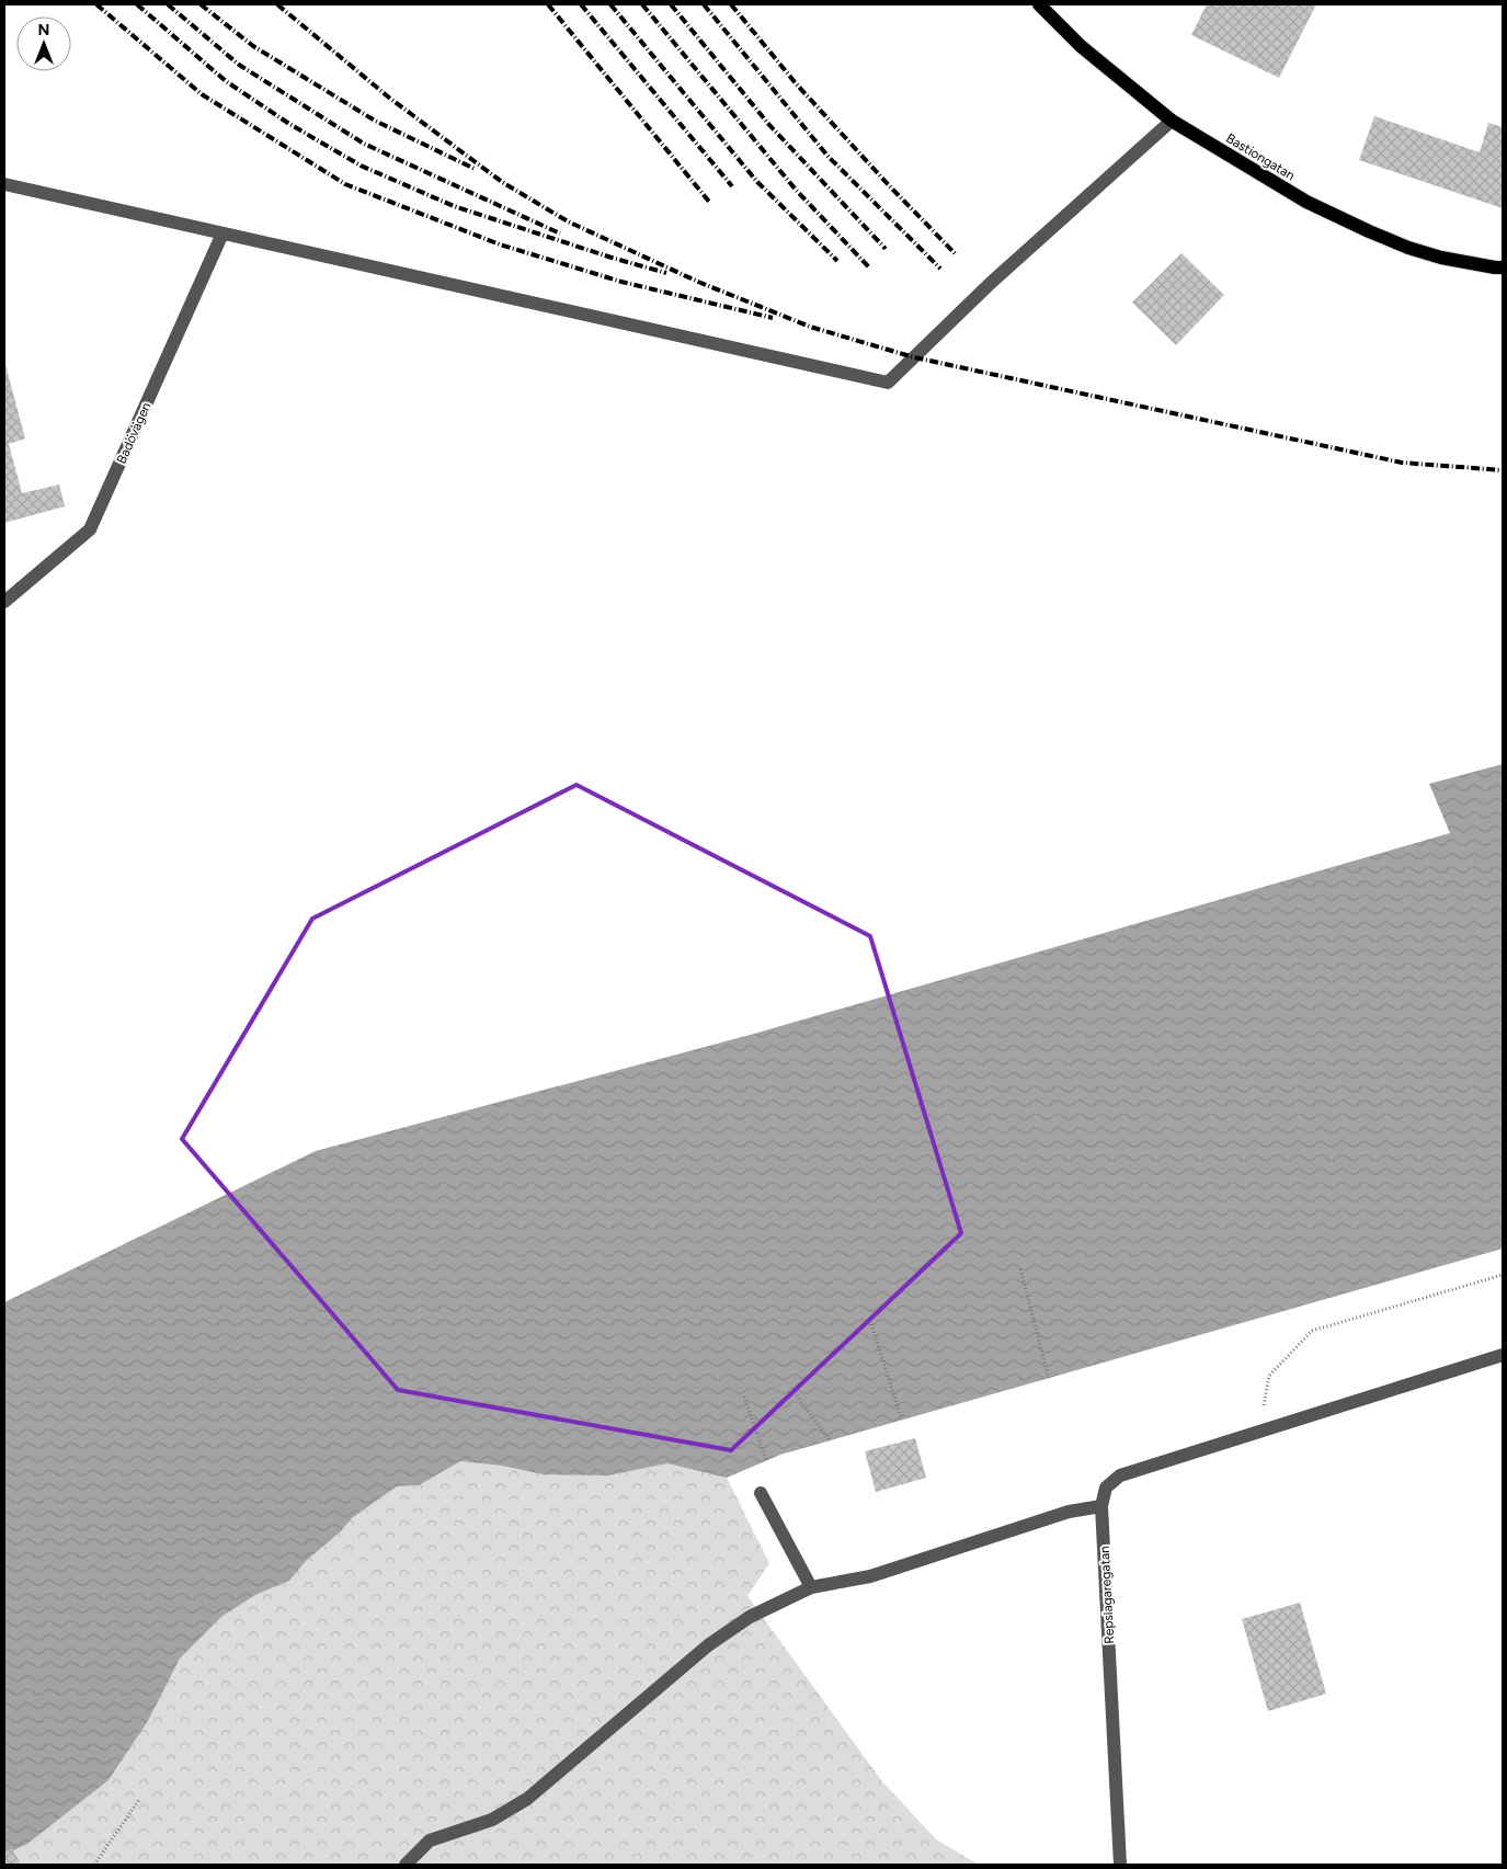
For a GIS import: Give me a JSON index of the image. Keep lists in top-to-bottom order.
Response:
{
  "streets": {
    "main road": ["Bastiongatan"],
    "street": ["Badövägen", "Repslagaregatan"]
  },
  "north": "top"
}
